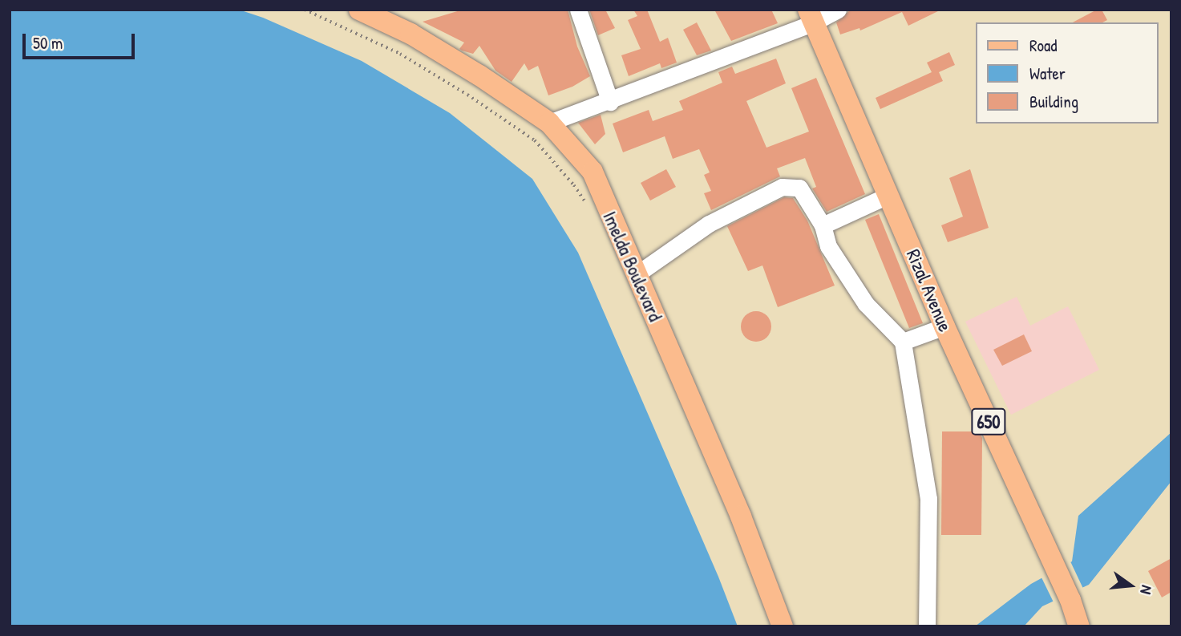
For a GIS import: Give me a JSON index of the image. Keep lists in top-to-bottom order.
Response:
{
  "streets": {
    "main road": ["Imelda Boulevard", "Rizal Avenue", "650"]
  },
  "legend": ["Road", "Water", "Building"],
  "scale_bar": "50 m",
  "north": "right"
}
